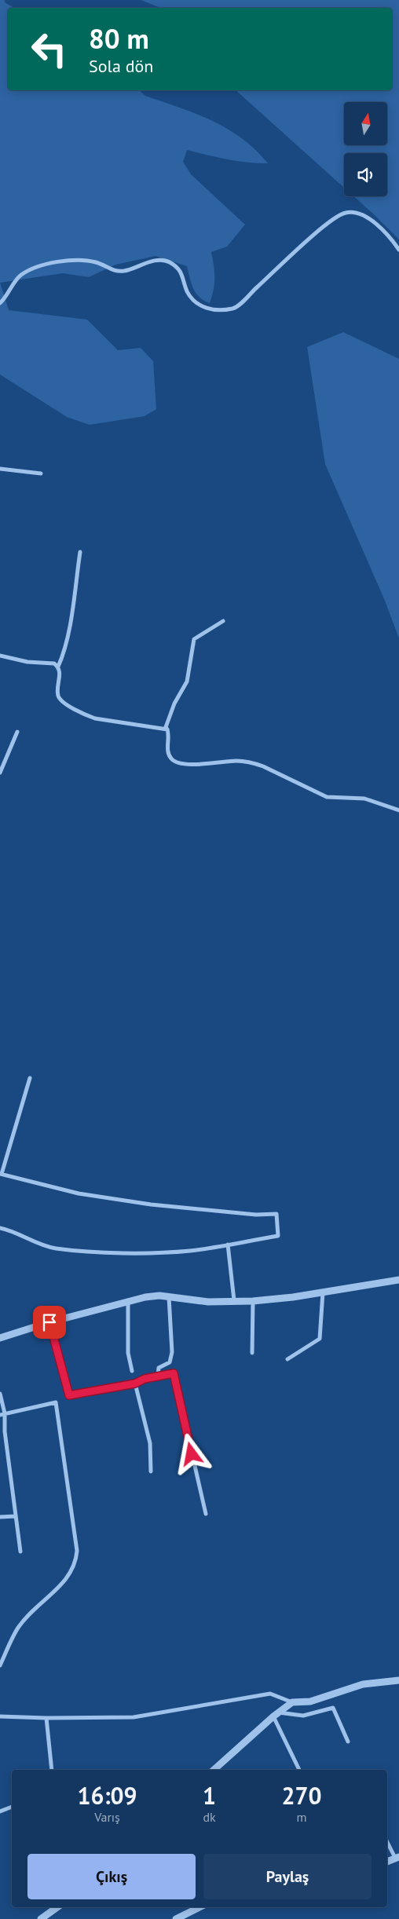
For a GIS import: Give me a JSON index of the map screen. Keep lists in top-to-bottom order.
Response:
{
  "north": "top",
  "page": {
    "turn": ["80 m", "Sola dön"],
    "eta": [
      "16:09",
      "Varış",
      "1",
      "dk",
      "270",
      "m"
    ],
    "buttons": ["Çıkış", "Paylaş"]
  }
}
